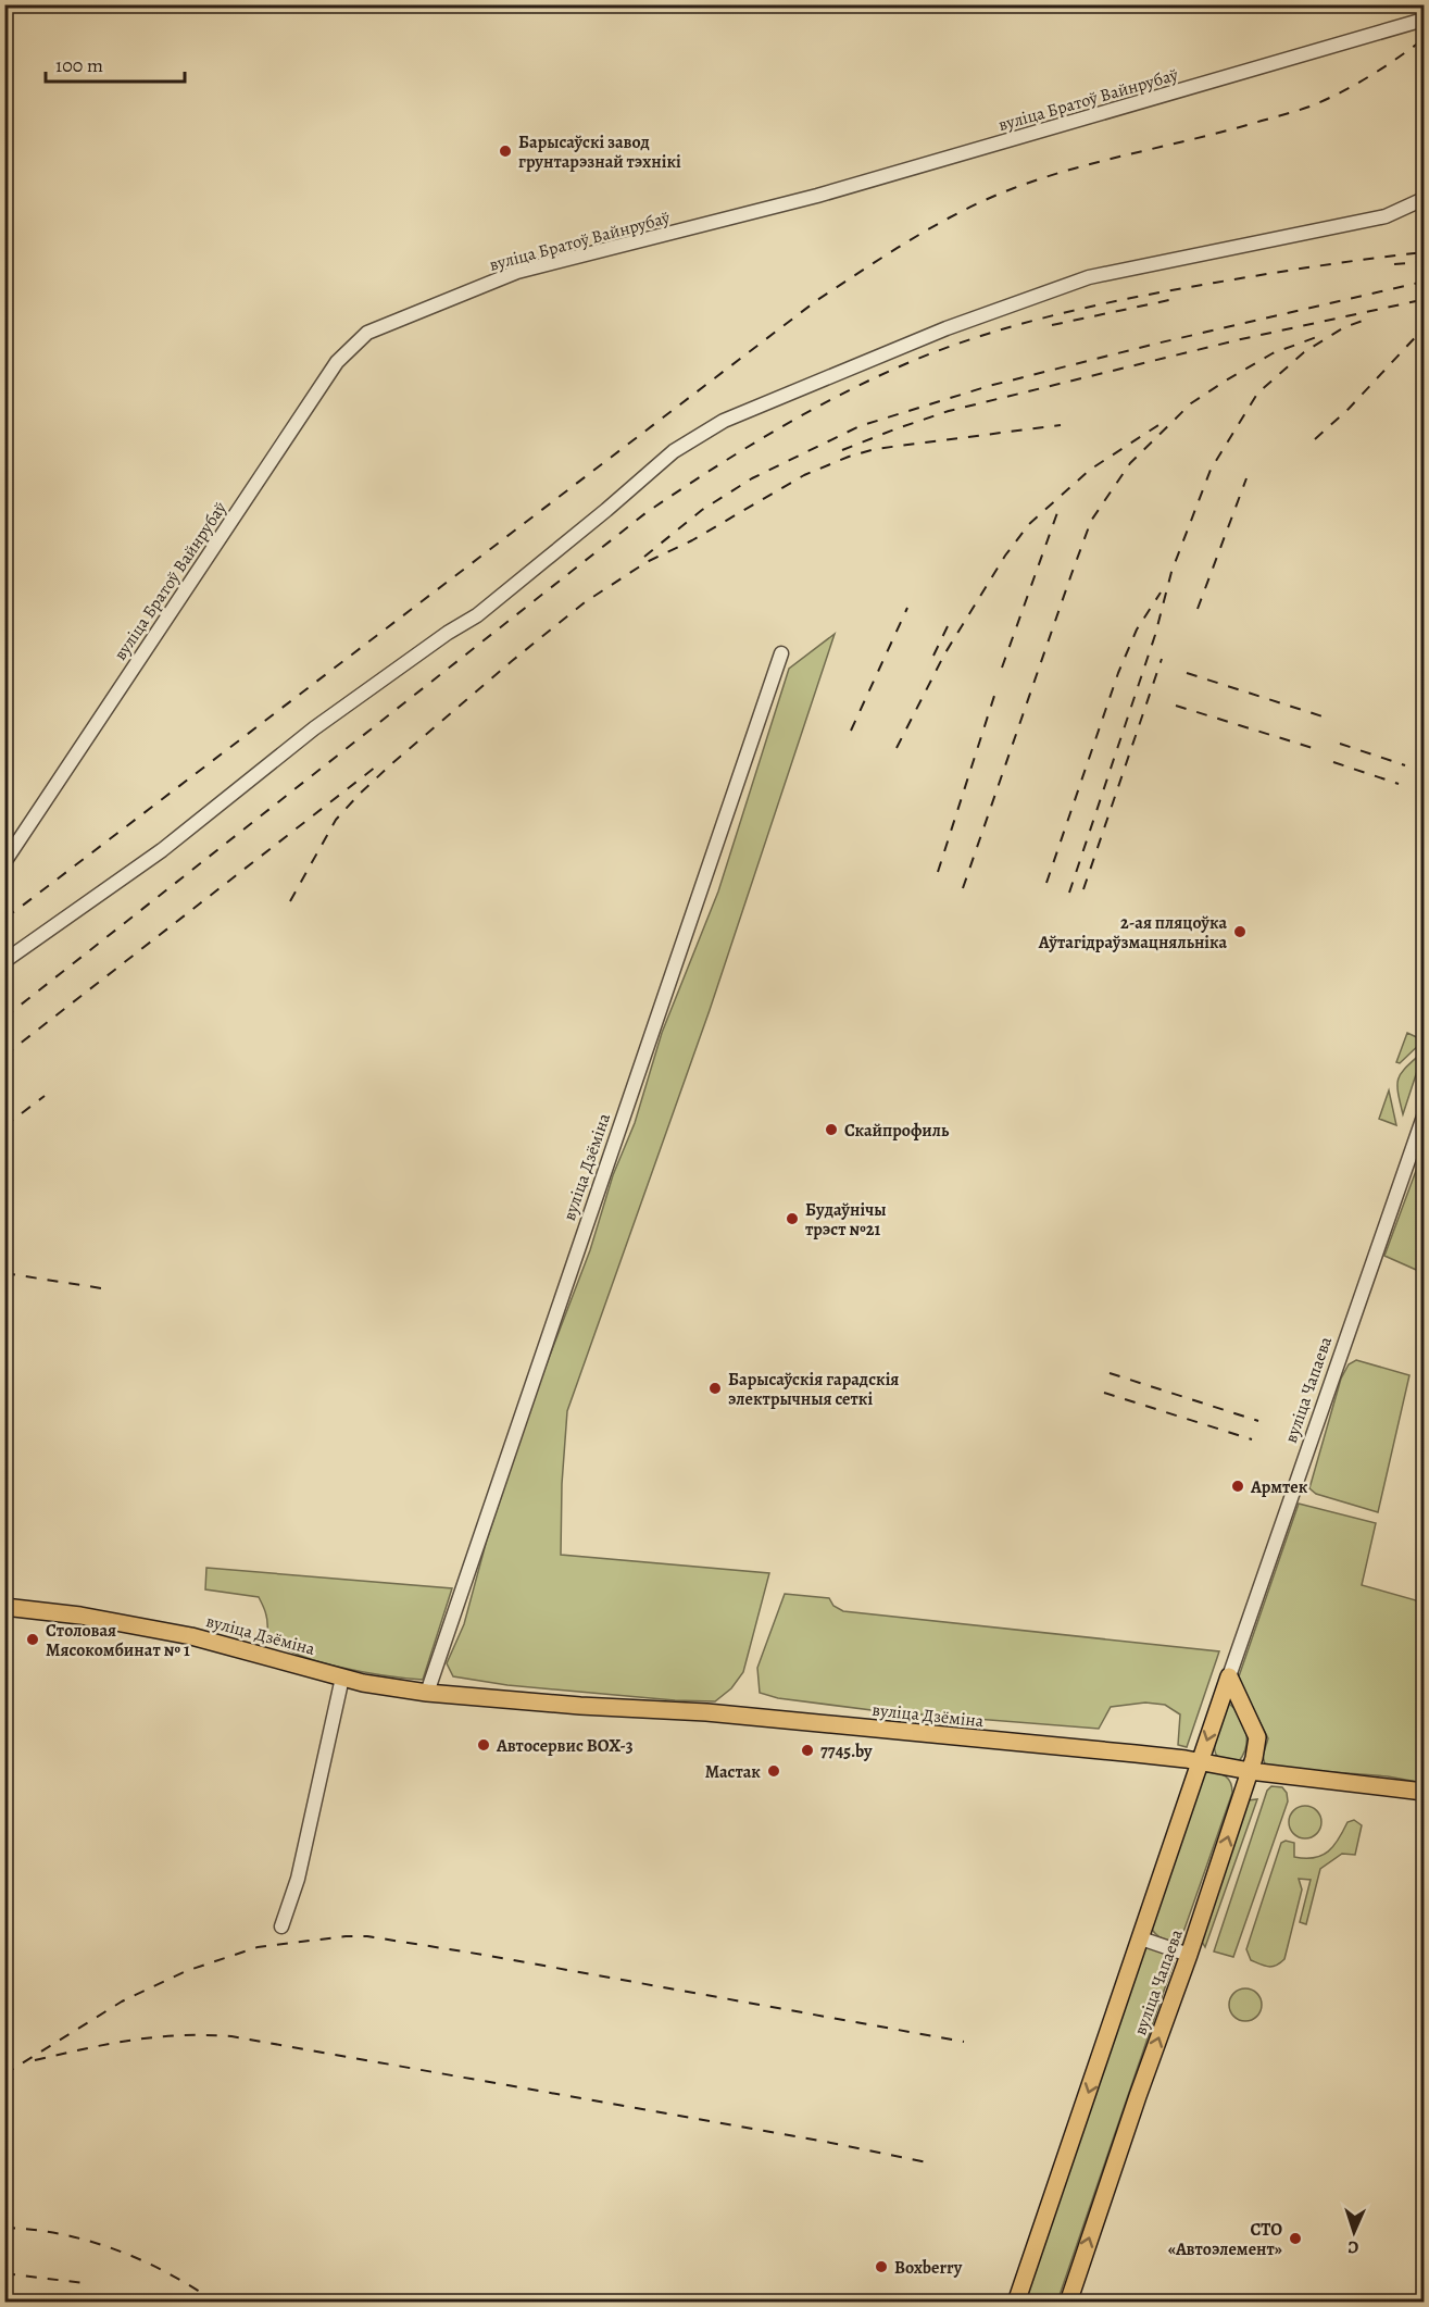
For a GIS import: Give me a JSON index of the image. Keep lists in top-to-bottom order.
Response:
{
  "streets": {
    "main road": ["вуліца Дзёміна", "вуліца Чапаева"],
    "street": ["вуліца Братоў Вайнрубаў"]
  },
  "crossings": [
    ["вуліца Дзёміна", "вуліца Чапаева"]
  ],
  "places": [
    "Барысаўскі завод грунтарэзнай тэхнікі",
    "2-ая пляцоўка Аўтагідраўзмацняльніка",
    "Скайпрофиль",
    "Будаўнічы трэст №21",
    "Барысаўскія гарадскія электрычныя сеткі",
    "Армтек",
    "Столовая Мясокомбинат № 1",
    "Автосервис BOX-3",
    "7745.by",
    "Мастак",
    "СТО «Автоэлемент»",
    "Boxberry"
  ],
  "scale_bar": "100 m",
  "north": "bottom"
}
